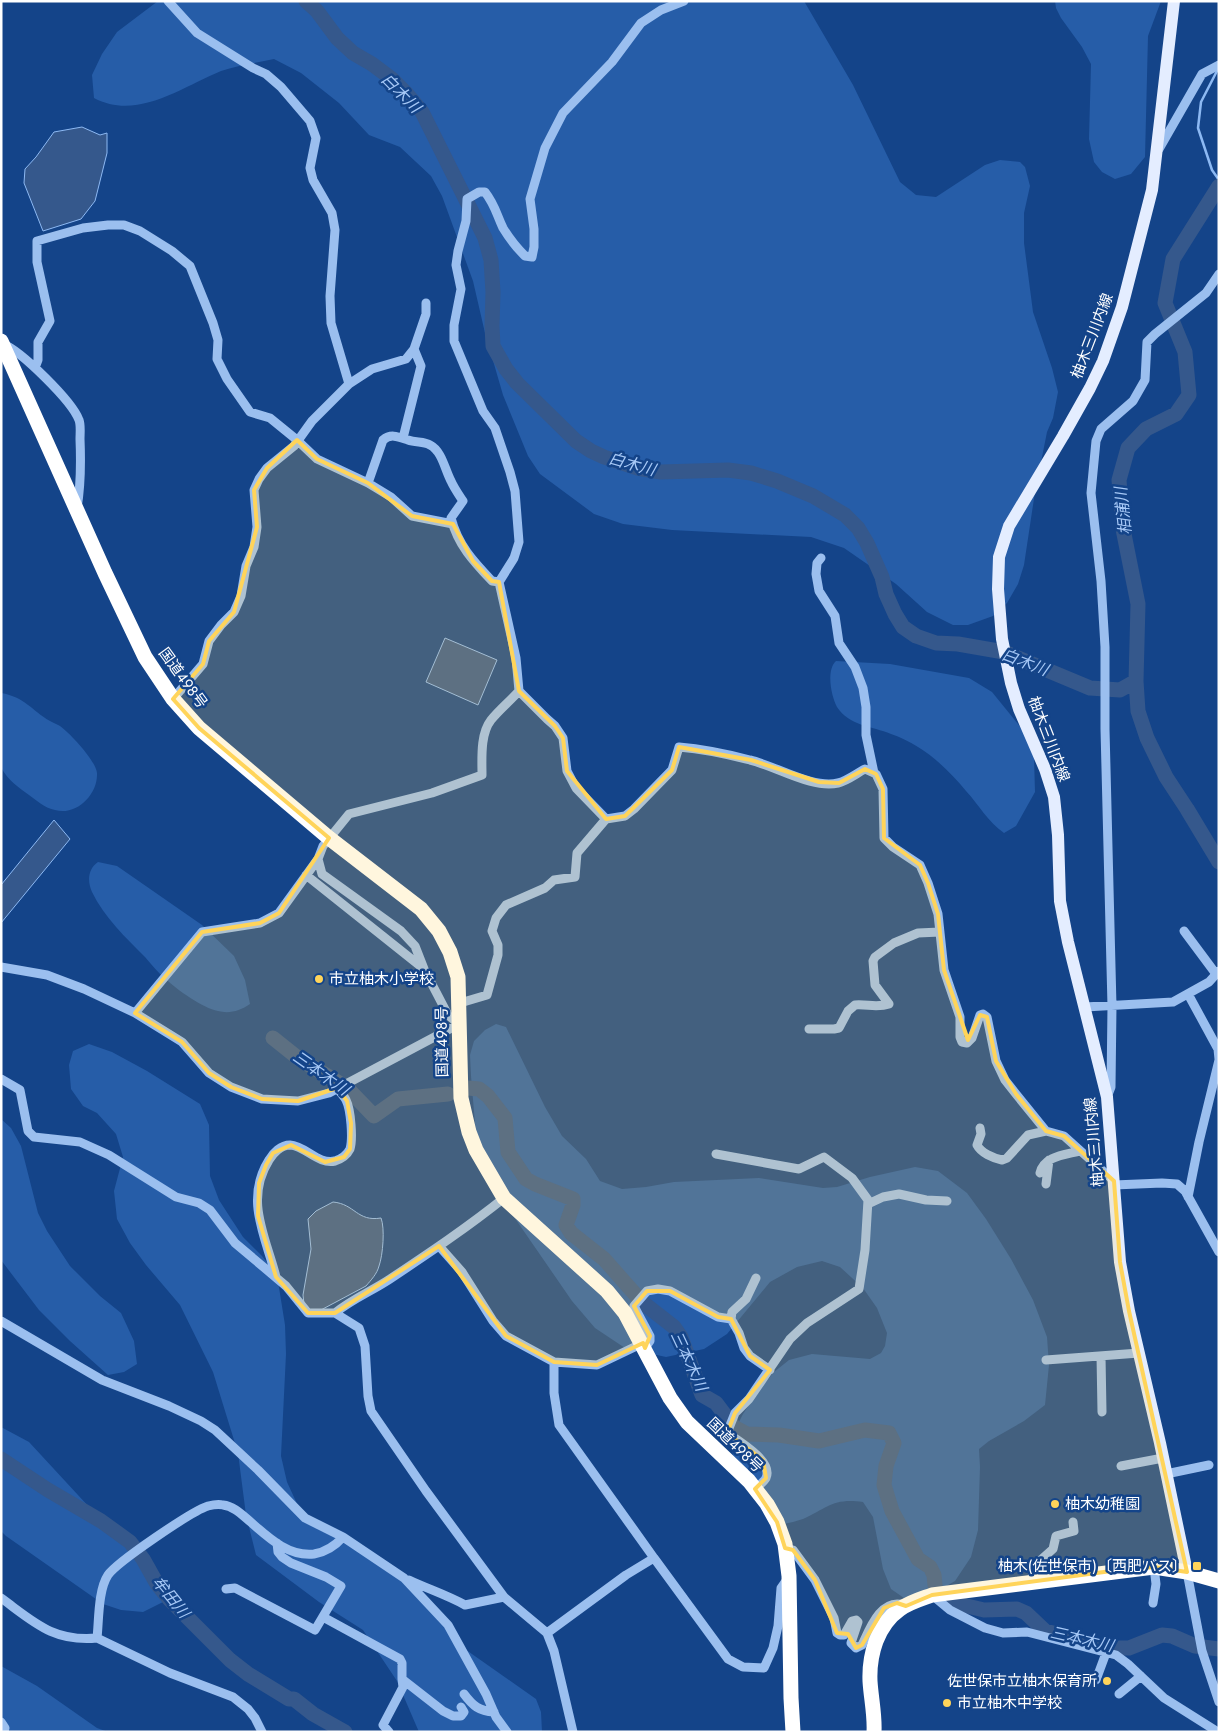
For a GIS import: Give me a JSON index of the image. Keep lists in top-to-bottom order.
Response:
{
  "streets": {
    "highway": ["国道498号"],
    "main road": ["柚木三川内線"]
  },
  "water": [
    "白木川",
    "相浦川",
    "三本木川",
    "牟田川"
  ],
  "places": {
    "other": [
      "市立柚木小学校",
      "柚木幼稚園",
      "佐世保市立柚木保育所",
      "市立柚木中学校"
    ],
    "transit": ["柚木(佐世保市)〔西肥バス〕"]
  }
}
